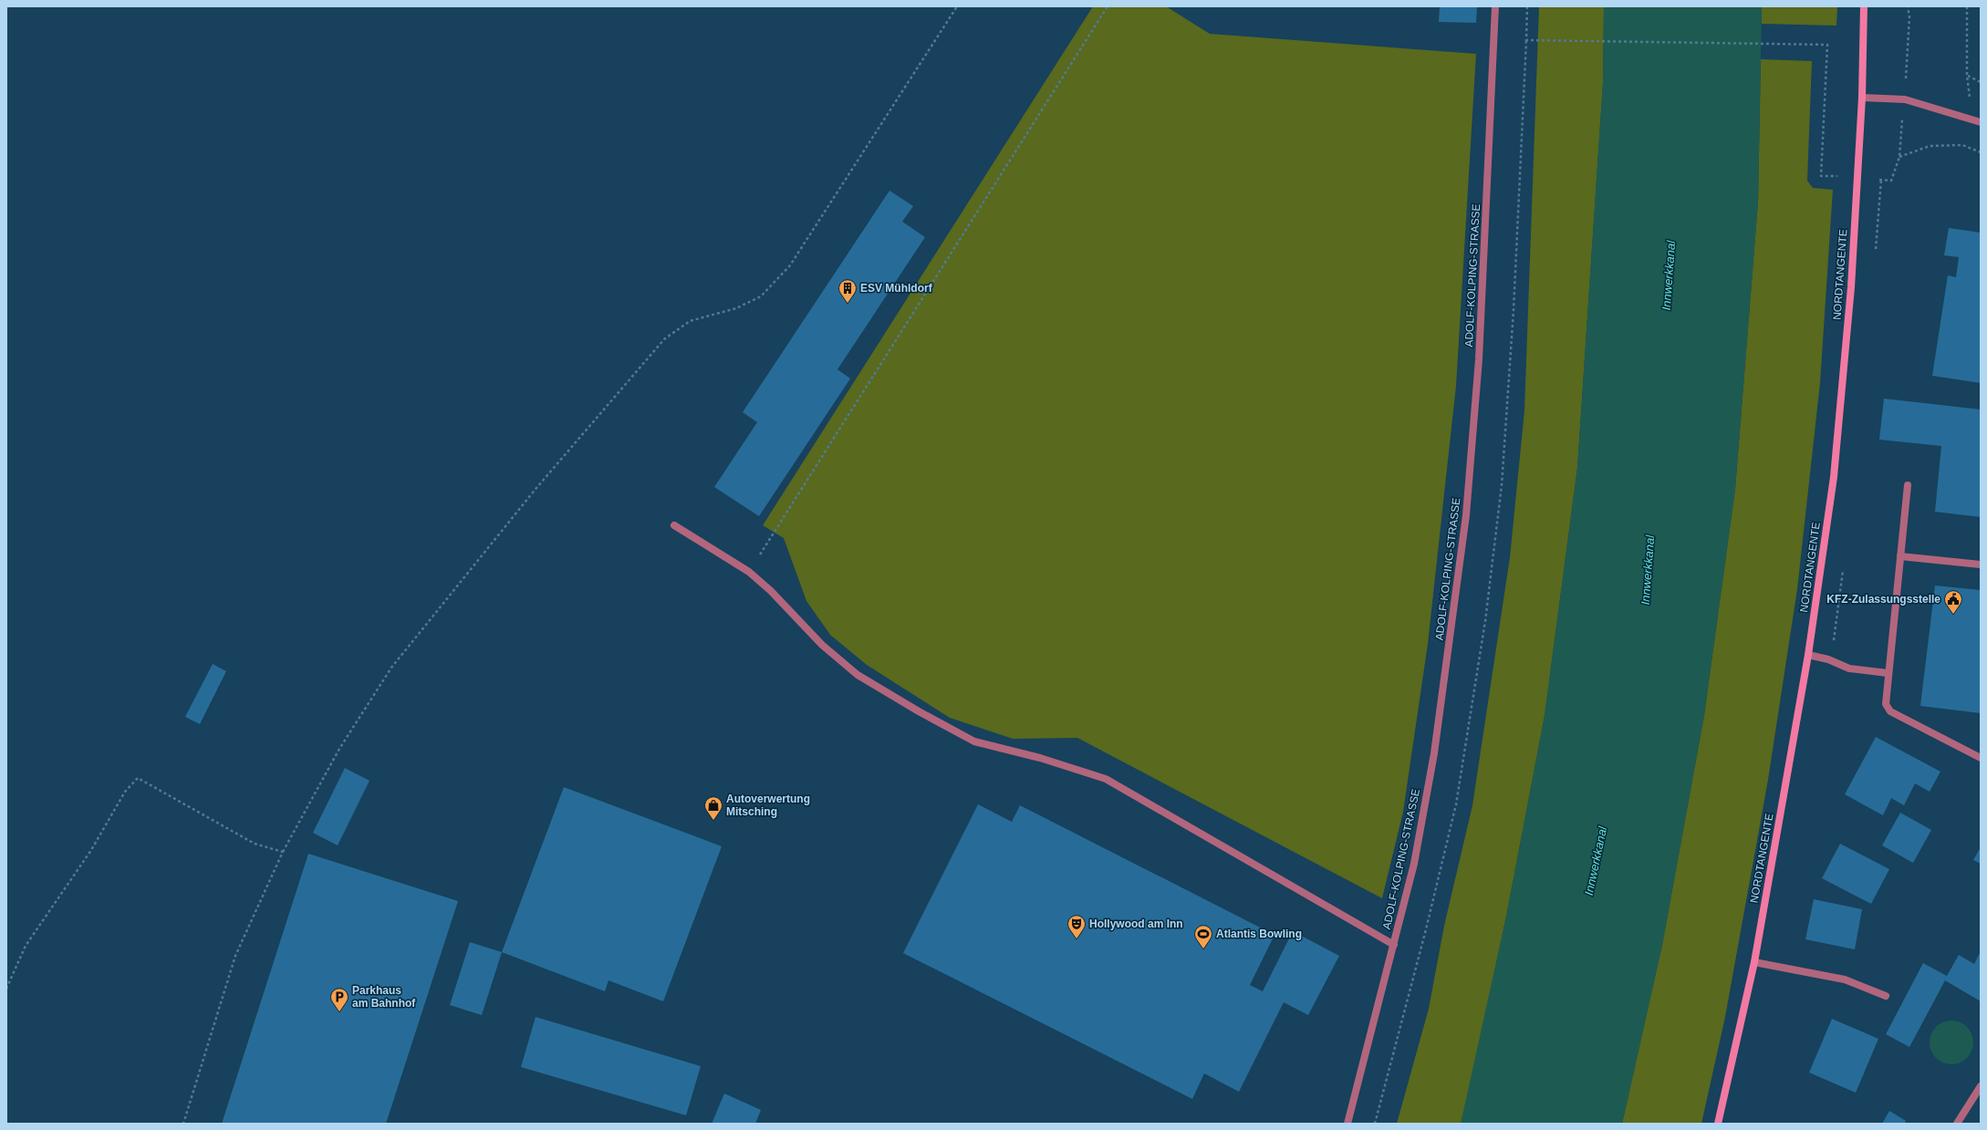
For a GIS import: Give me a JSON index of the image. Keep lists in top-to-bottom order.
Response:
{
  "streets": {
    "main road": ["NORDTANGENTE"],
    "street": ["ADOLF-KOLPING-STRASSE"]
  },
  "water": ["Innwerkkanal"],
  "places": {
    "building": ["ESV Mühldorf"],
    "public building": ["KFZ-Zulassungsstelle"],
    "shop": ["Autoverwertung Mitsching"],
    "theatre": ["Hollywood am Inn"],
    "sports": ["Atlantis Bowling"],
    "parking": ["Parkhaus am Bahnhof"]
  }
}
